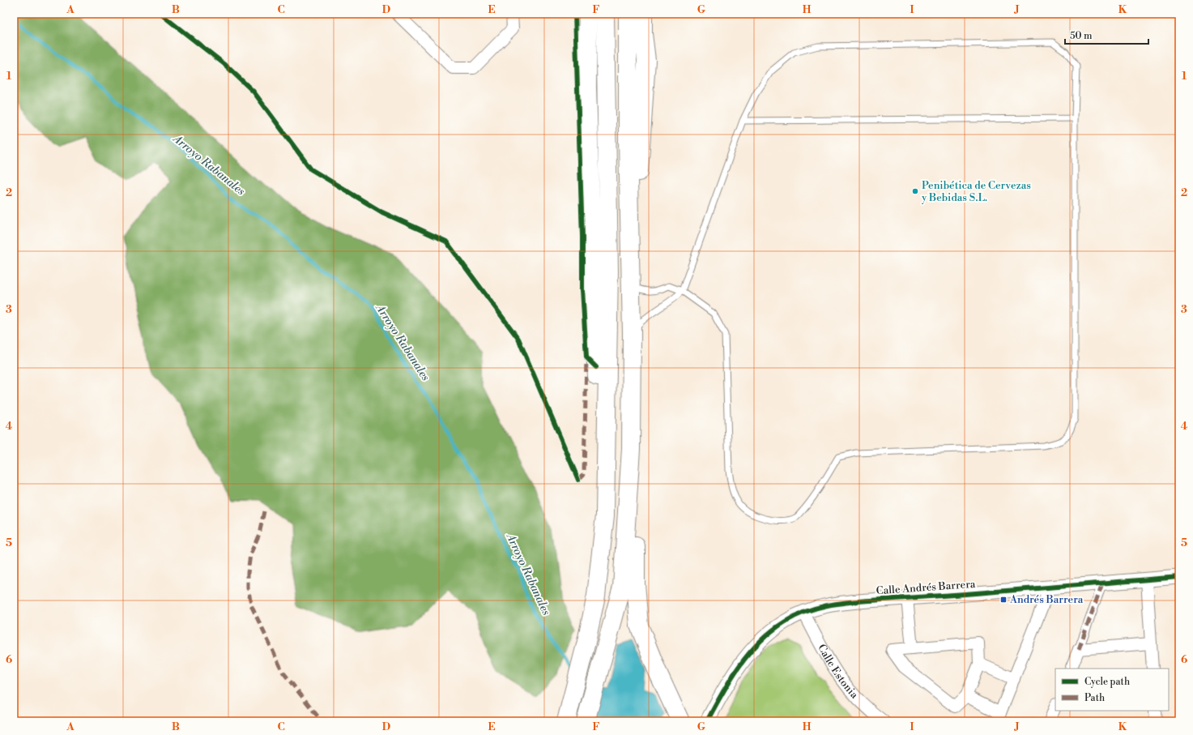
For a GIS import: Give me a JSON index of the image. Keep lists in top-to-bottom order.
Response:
{
  "streets": {
    "street": ["Calle Andrés Barrera", "Calle Estonia"]
  },
  "crossings": [
    ["Calle Andrés Barrera", "Calle Estonia"]
  ],
  "water": ["Arroyo Rabanales"],
  "places": {
    "other": ["Penibética de Cervezas y Bebidas S.L."],
    "transit": ["Andrés Barrera"]
  },
  "legend": ["Cycle path", "Path"],
  "scale_bar": "50 m",
  "grid": {
    "columns": [
      "A",
      "B",
      "C",
      "D",
      "E",
      "F",
      "G",
      "H",
      "I",
      "J",
      "K"
    ],
    "rows": [
      "1",
      "2",
      "3",
      "4",
      "5",
      "6"
    ]
  }
}
